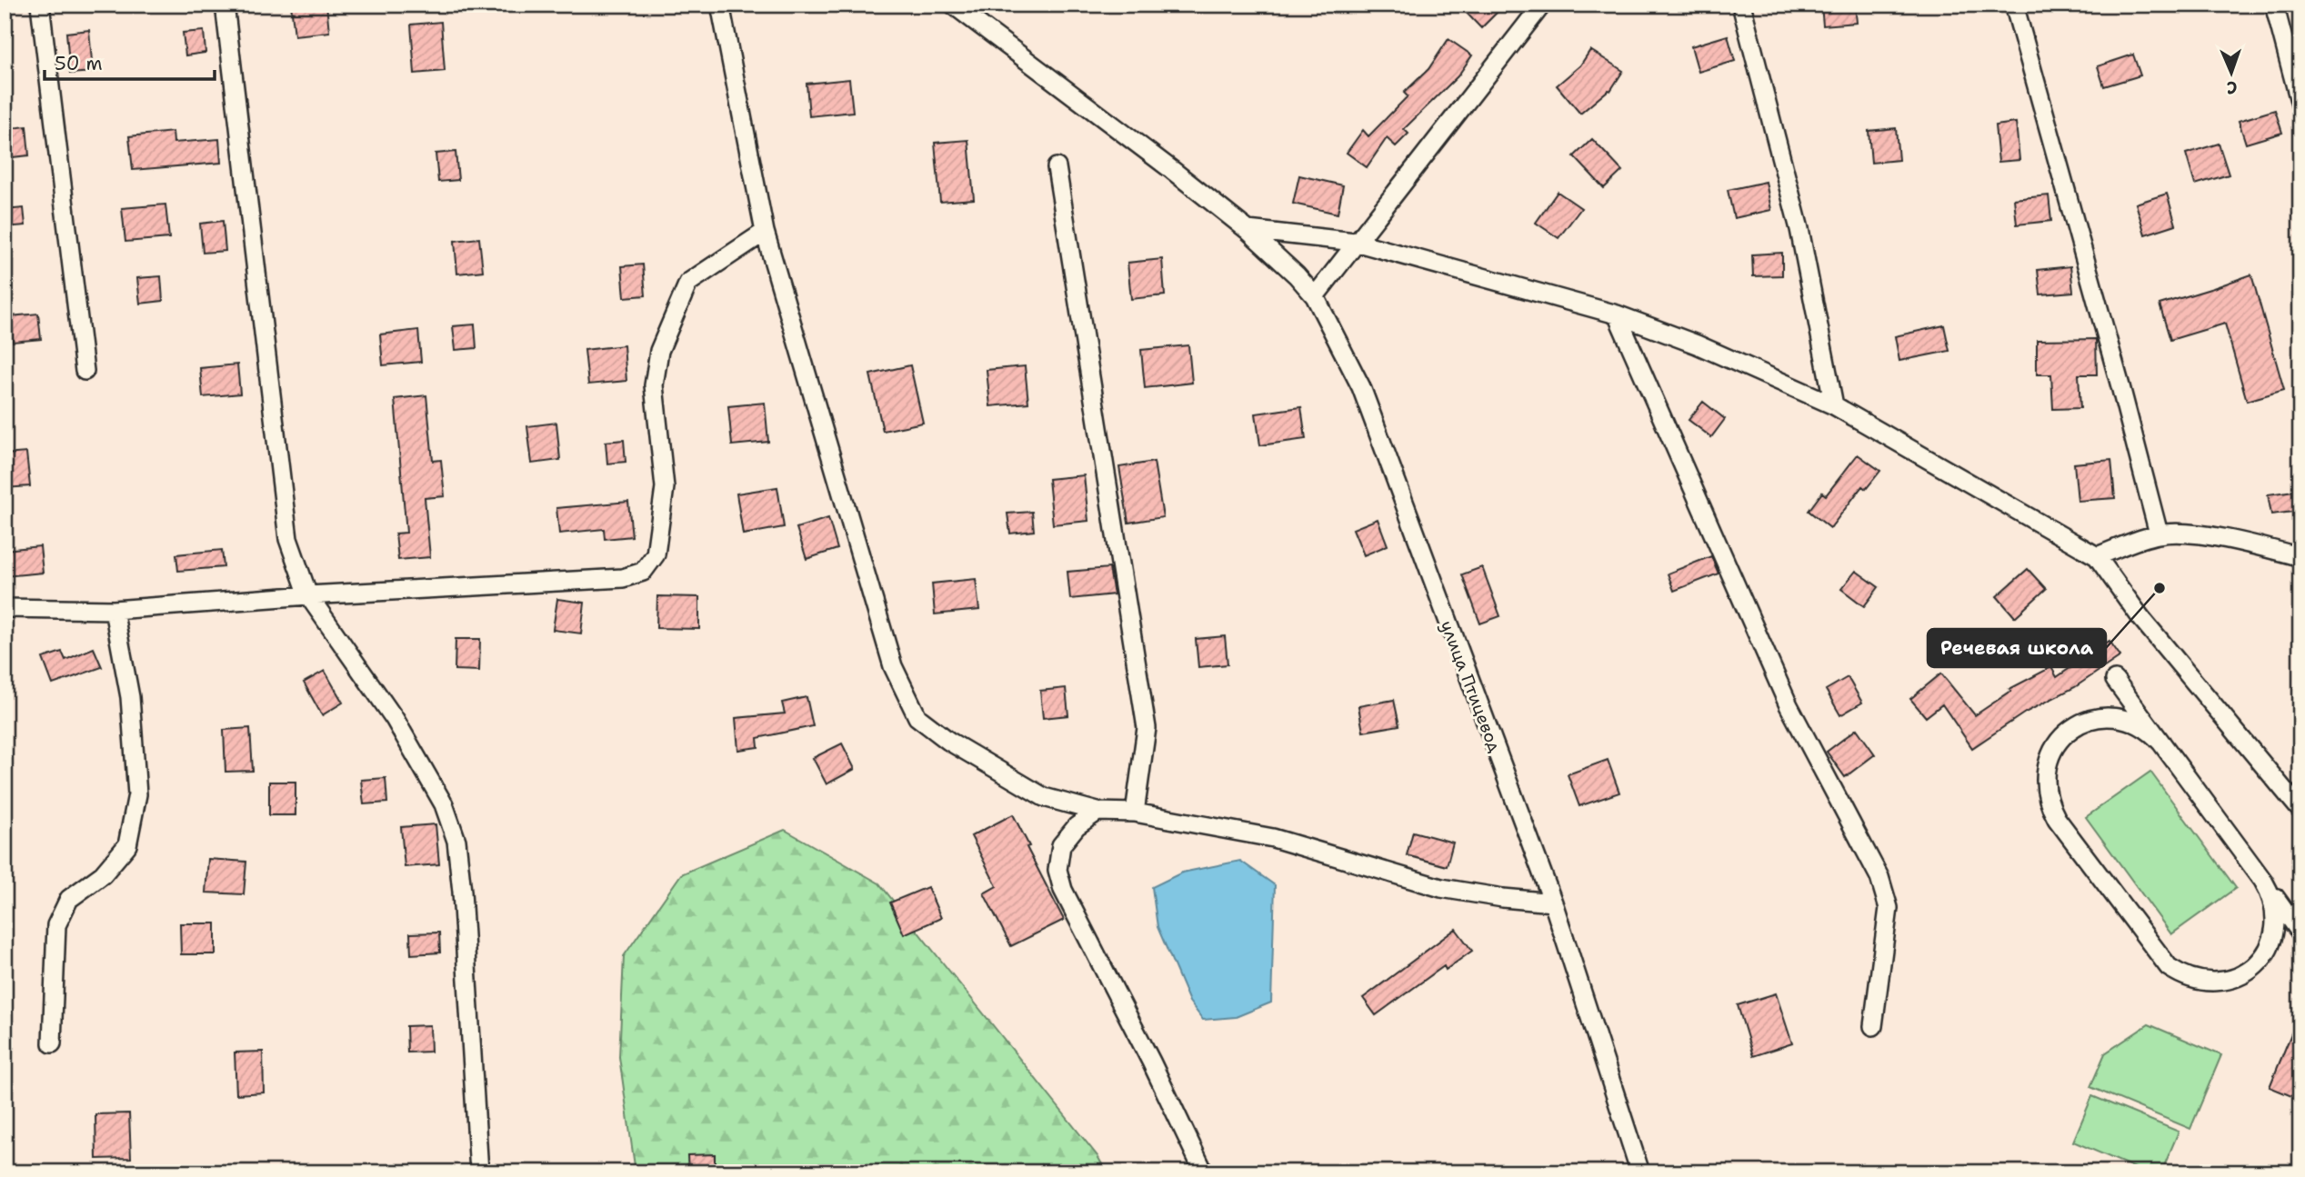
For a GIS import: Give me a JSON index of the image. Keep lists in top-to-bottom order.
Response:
{
  "streets": {
    "street": ["улица Птицевод"]
  },
  "places": ["Речевая школа"],
  "scale_bar": "50 m",
  "north": "bottom"
}
